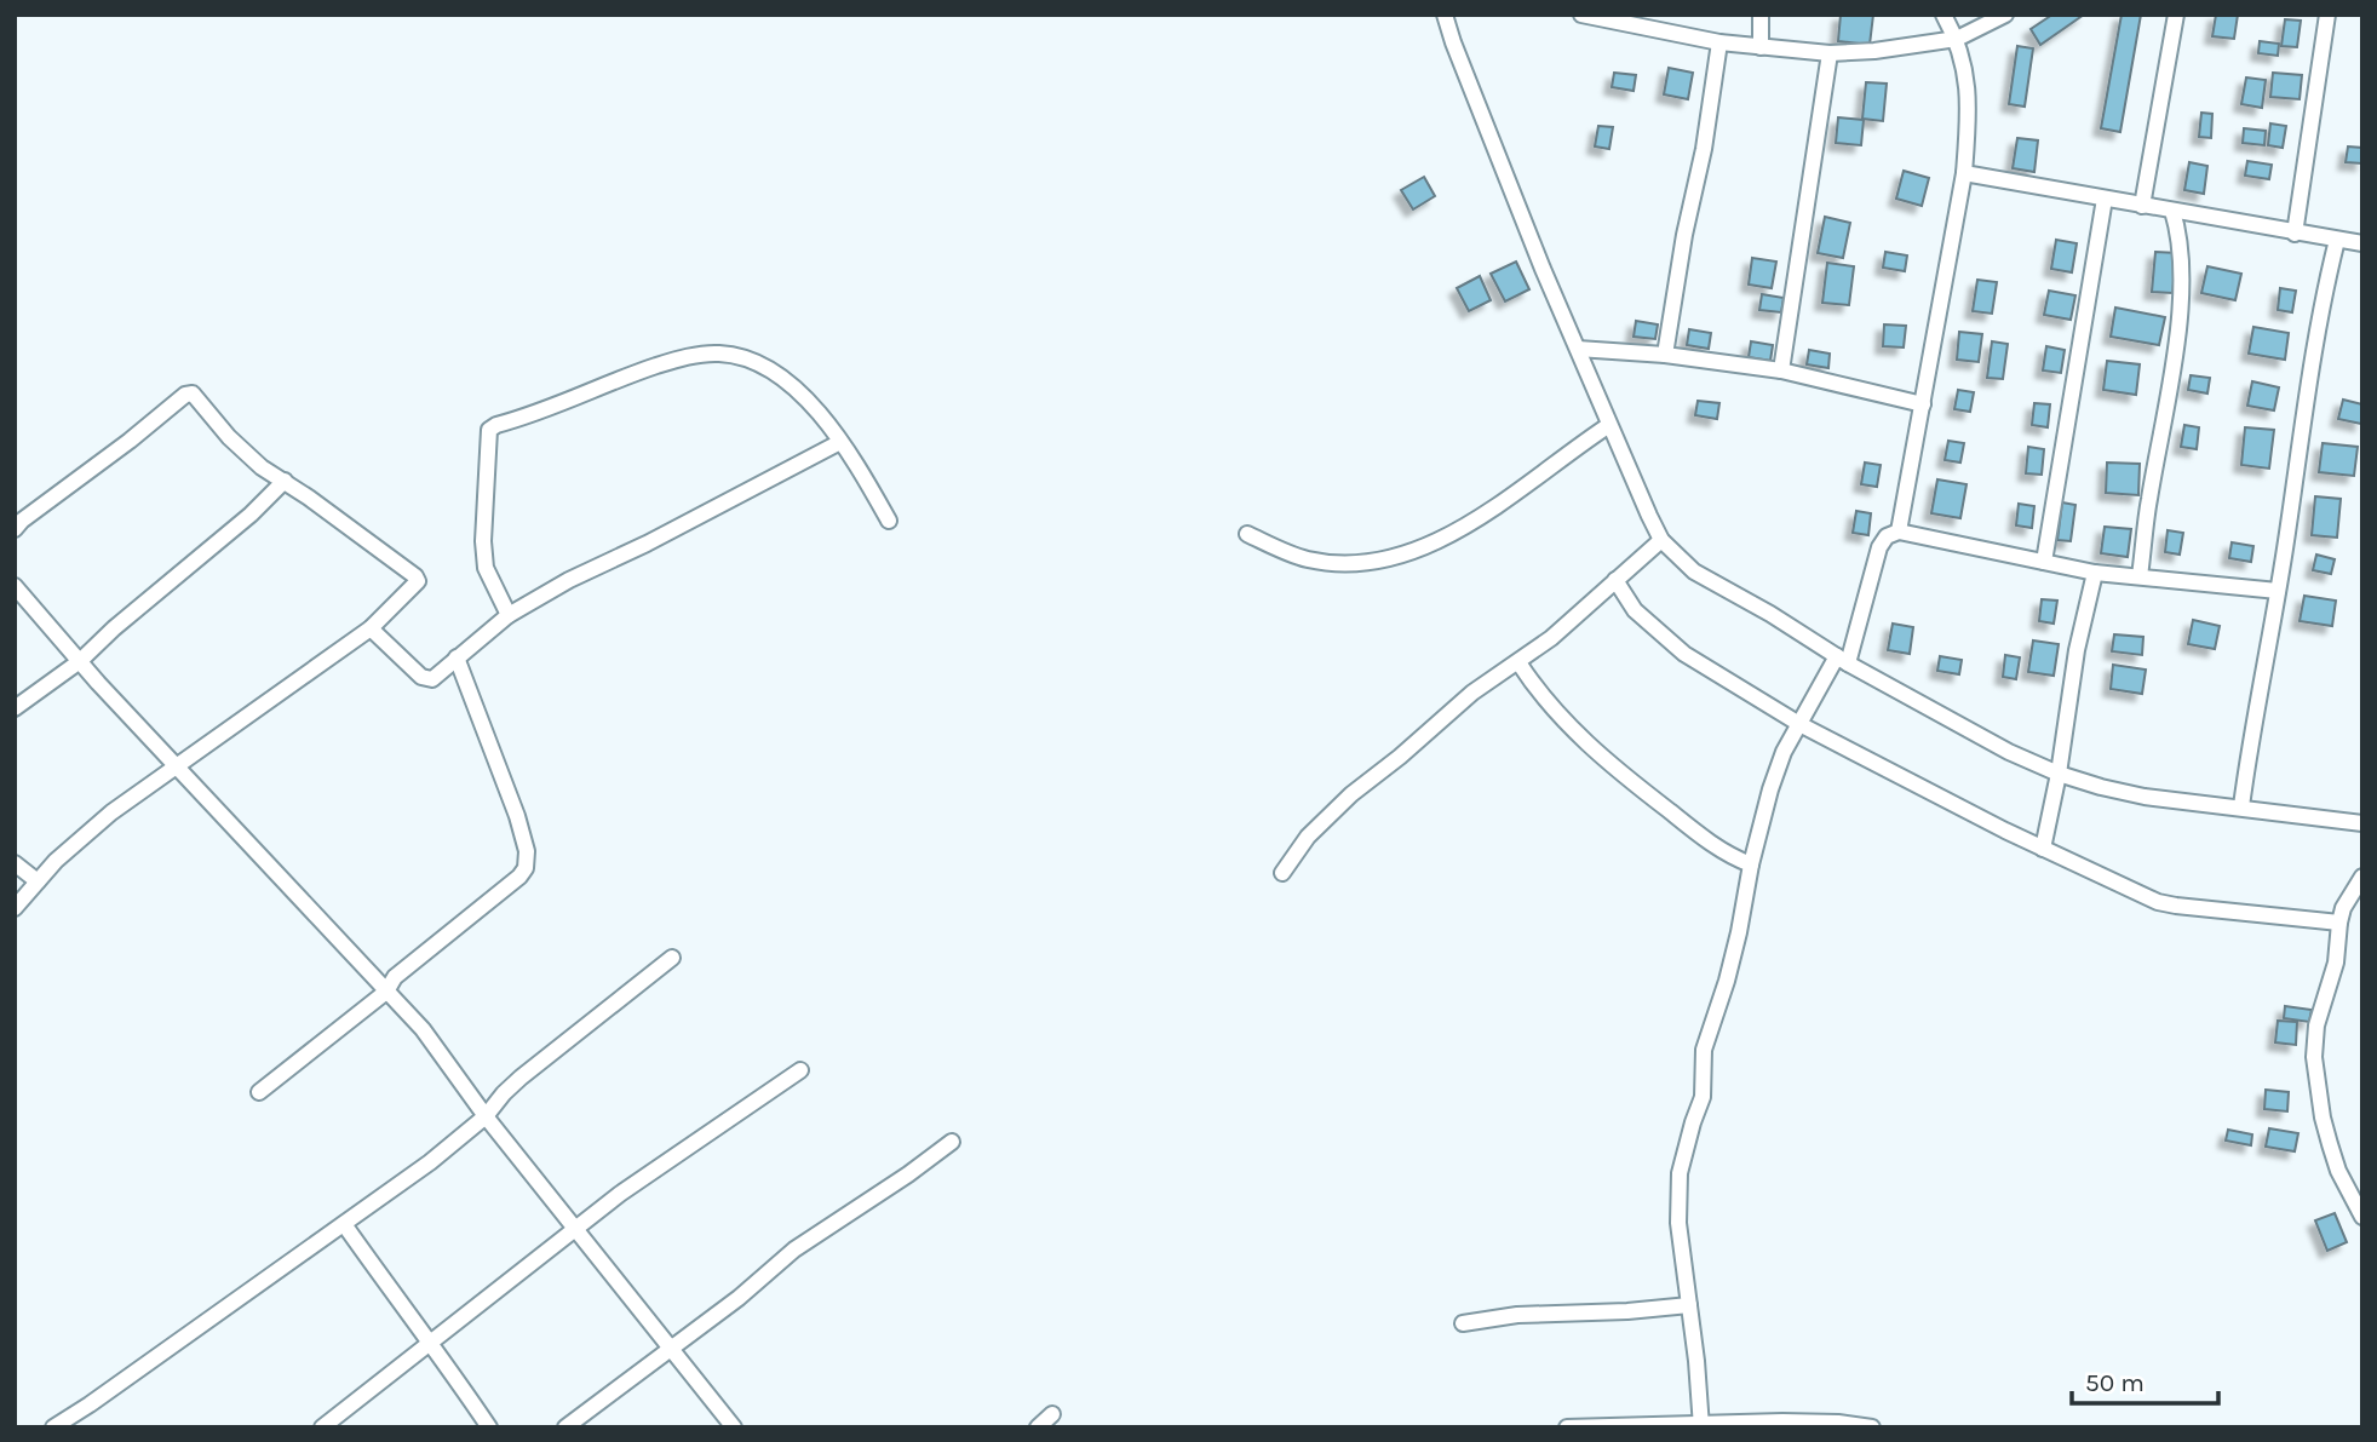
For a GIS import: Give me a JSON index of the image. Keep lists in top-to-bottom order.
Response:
{
  "scale_bar": "50 m"
}
